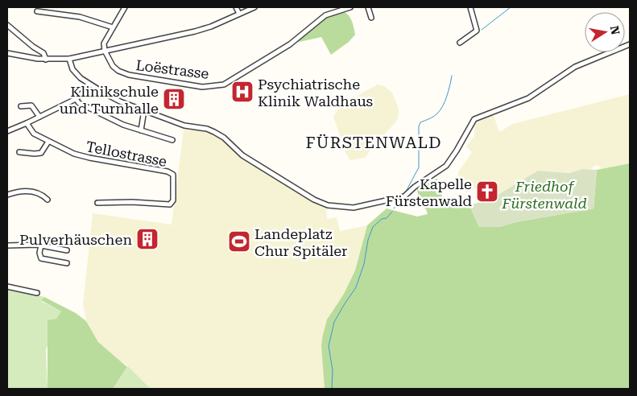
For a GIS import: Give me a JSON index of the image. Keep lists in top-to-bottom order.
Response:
{
  "streets": {
    "street": ["Loëstrasse", "Tellostrasse"]
  },
  "districts": ["FÜRSTENWALD"],
  "parks": ["Friedhof Fürstenwald"],
  "places": {
    "hospital": ["Psychiatrische Klinik Waldhaus"],
    "building": ["Klinikschule und Turnhalle", "Pulverhäuschen"],
    "church": ["Kapelle Fürstenwald"],
    "sports": ["Landeplatz Chur Spitäler"]
  },
  "north": "right"
}
